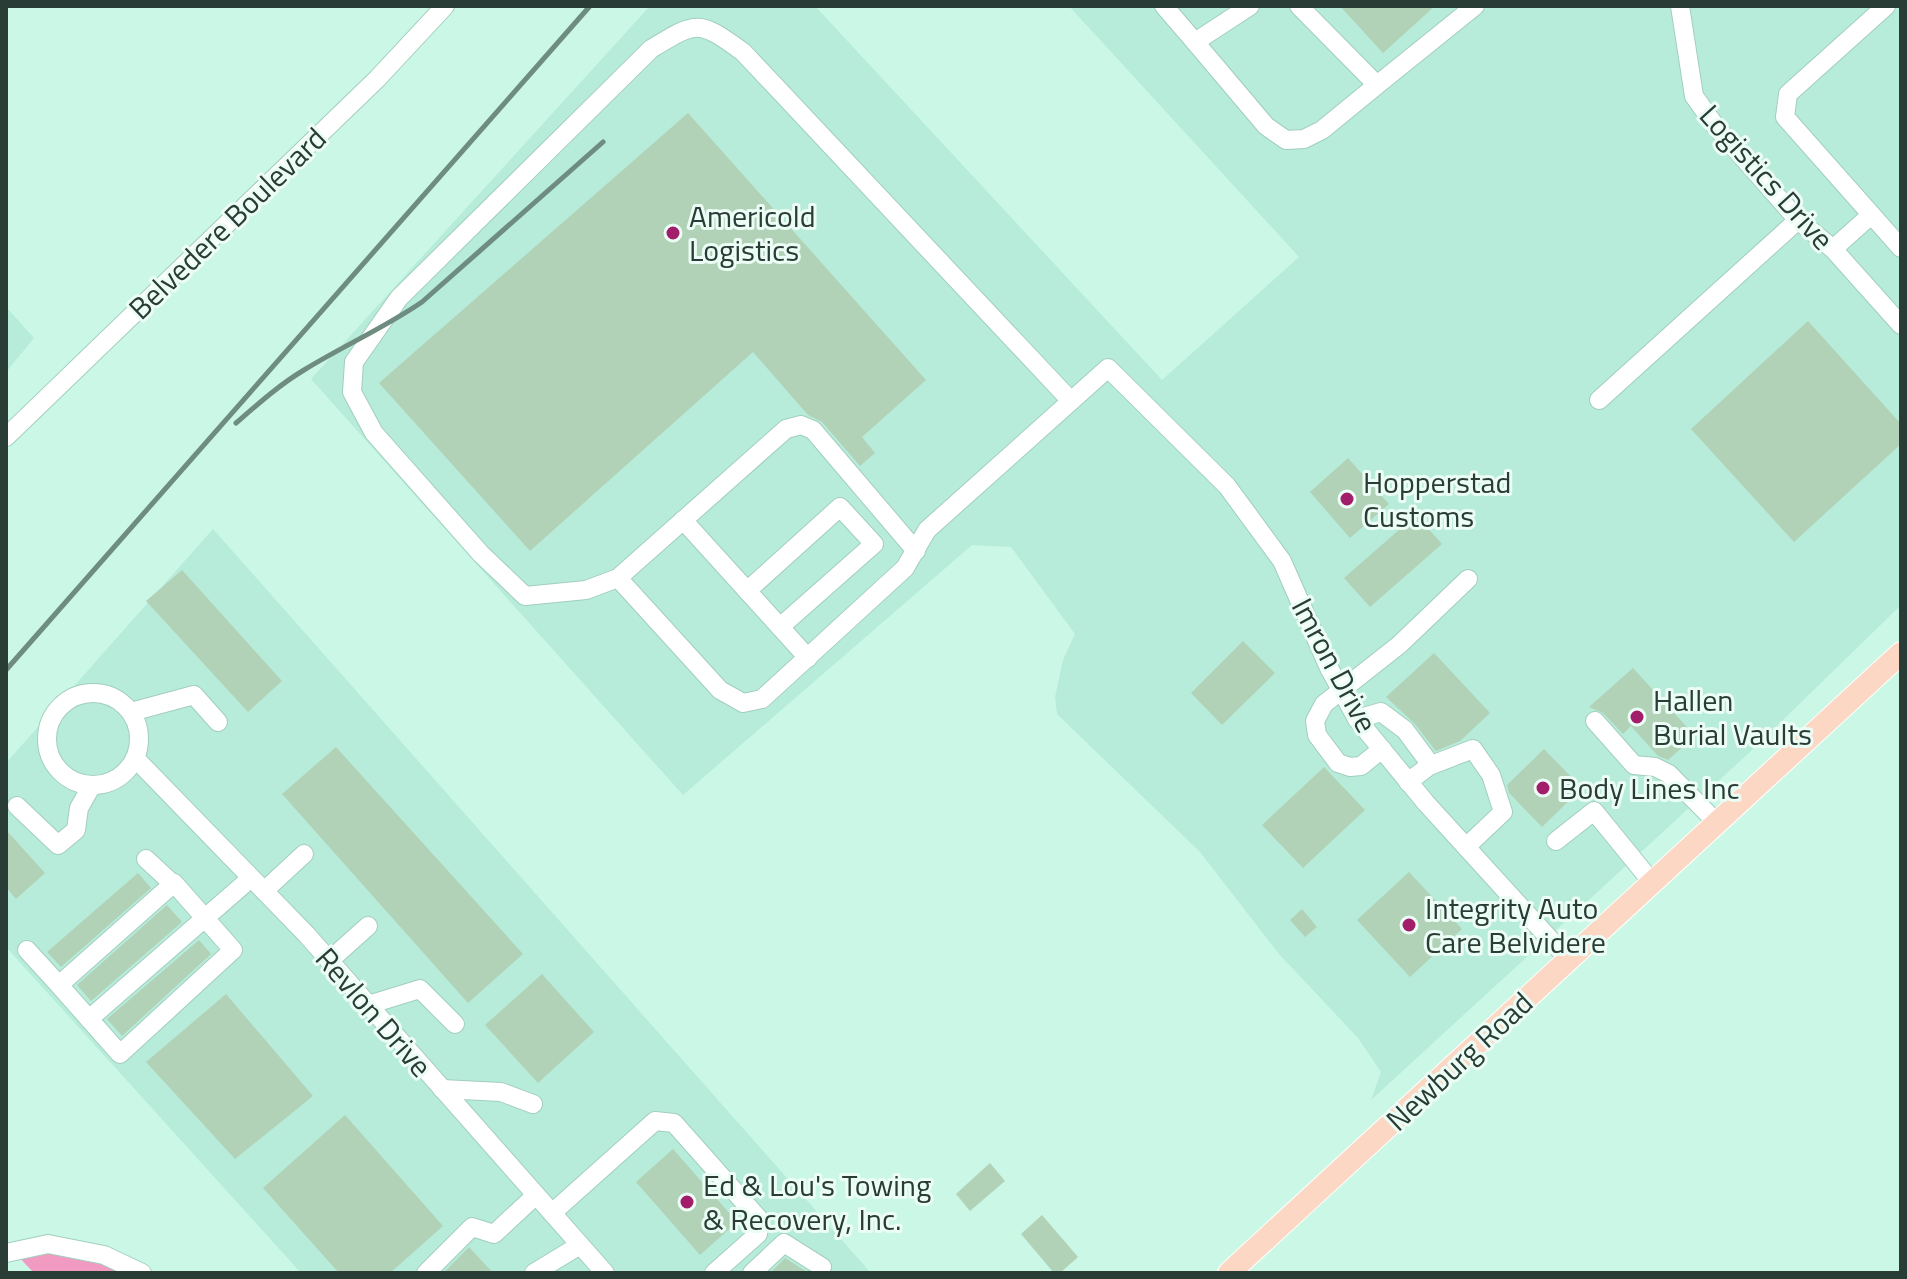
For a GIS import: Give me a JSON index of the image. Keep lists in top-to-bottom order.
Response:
{
  "streets": {
    "main road": ["Newburg Road"],
    "street": [
      "Logistics Drive",
      "Belvedere Boulevard",
      "Imron Drive",
      "Revlon Drive"
    ]
  },
  "crossings": [
    ["Imron Drive", "Newburg Road"]
  ],
  "places": [
    "Americold Logistics",
    "Hopperstad Customs",
    "Hallen Burial Vaults",
    "Body Lines Inc",
    "Integrity Auto Care Belvidere",
    "Ed & Lou's Towing & Recovery, Inc."
  ]
}
